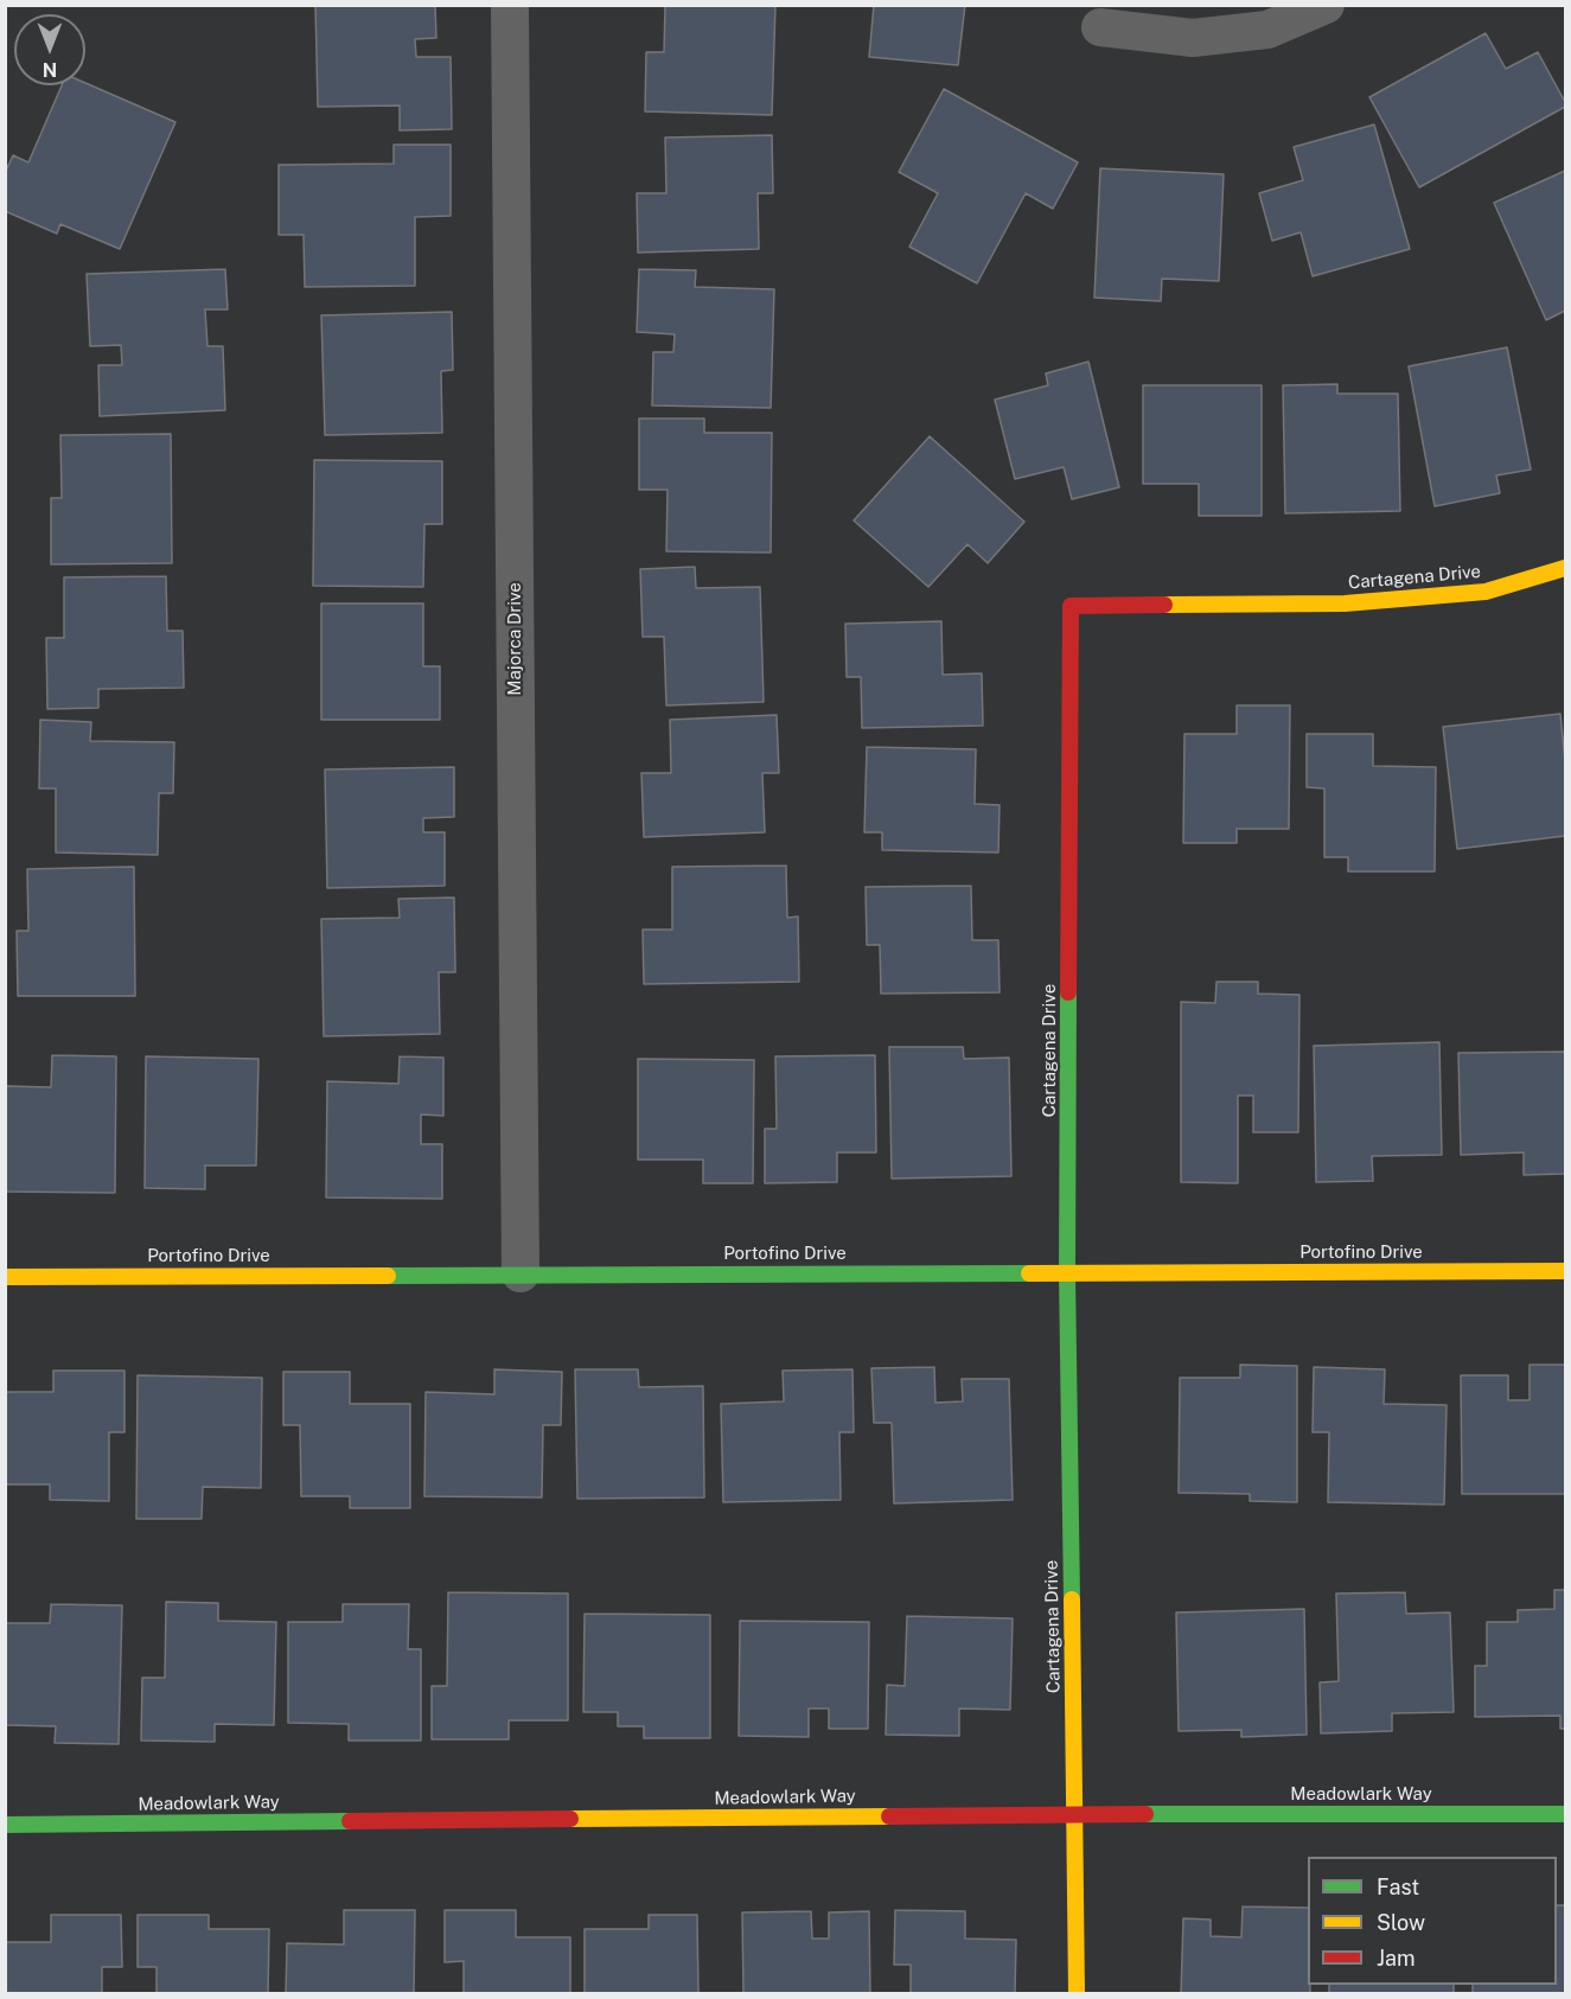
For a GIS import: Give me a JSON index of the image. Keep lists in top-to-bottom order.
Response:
{
  "streets": {
    "street": [
      "Cartagena Drive",
      "Majorca Drive",
      "Portofino Drive",
      "Meadowlark Way"
    ]
  },
  "crossings": [
    ["Cartagena Drive", "Portofino Drive"],
    ["Cartagena Drive", "Meadowlark Way"],
    ["Majorca Drive", "Portofino Drive"]
  ],
  "legend": ["Fast", "Slow", "Jam"],
  "north": "bottom"
}
